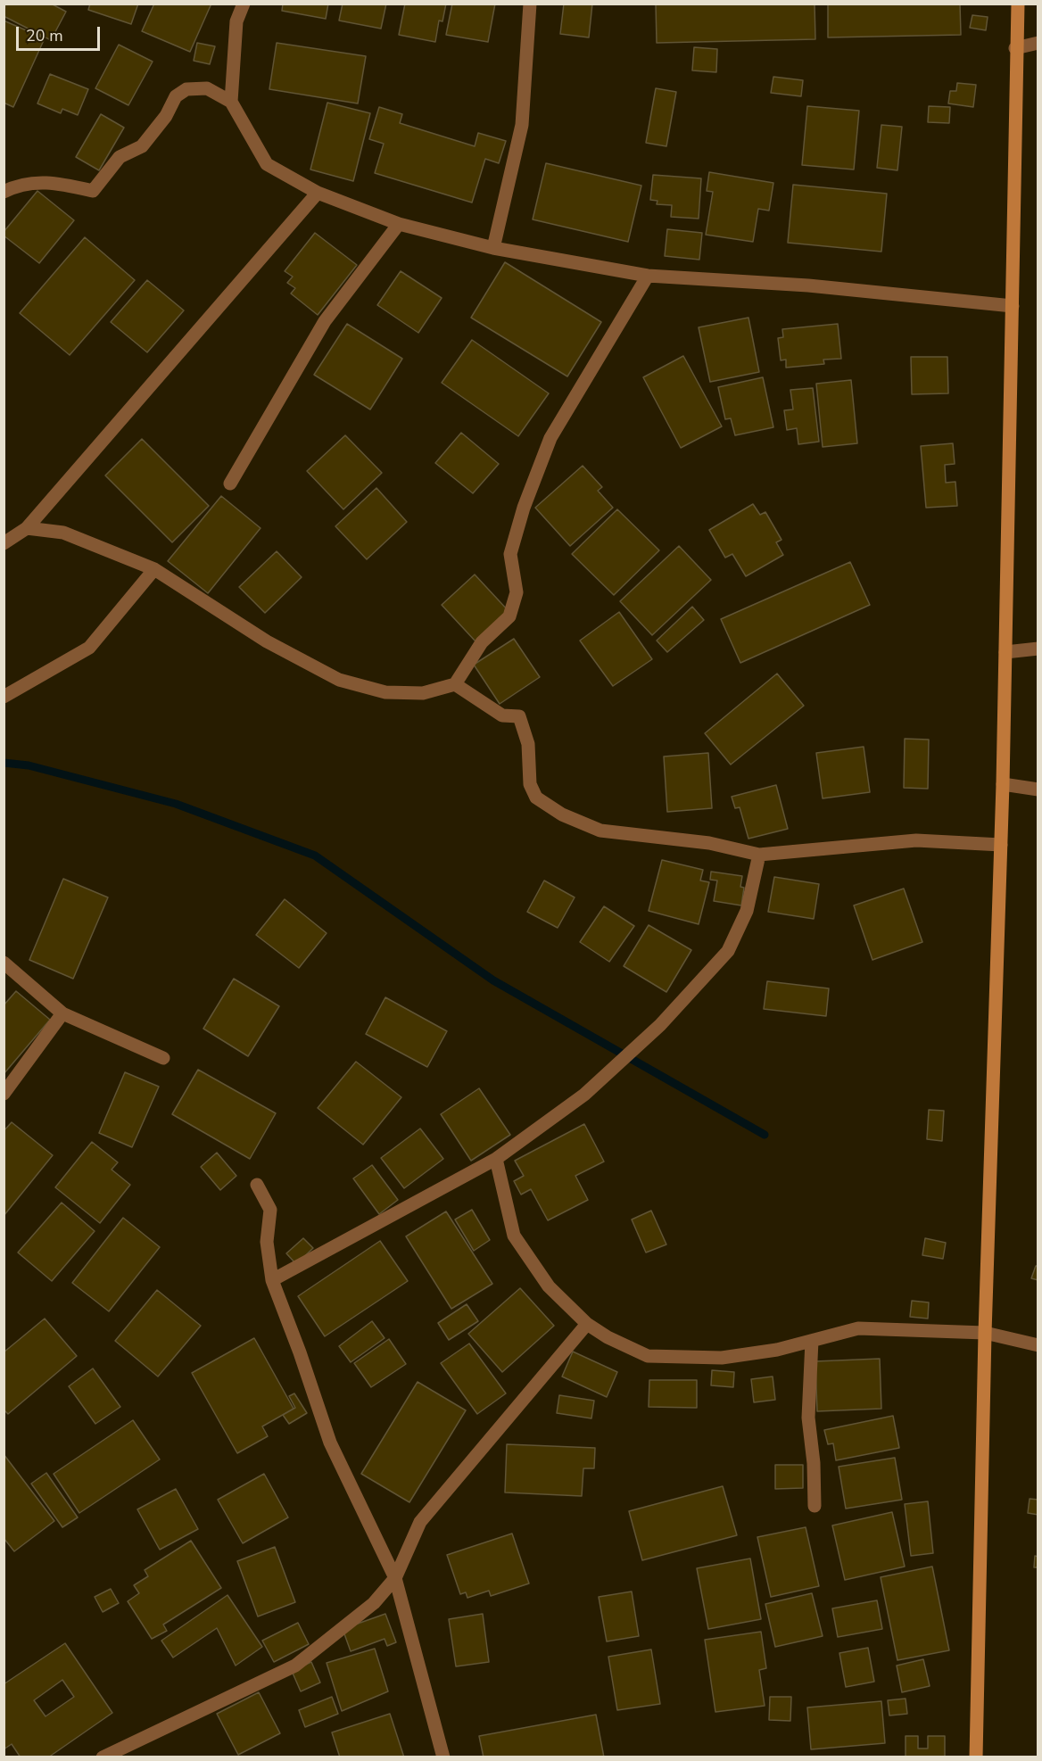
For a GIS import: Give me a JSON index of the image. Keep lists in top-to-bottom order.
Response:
{
  "scale_bar": "20 m"
}
